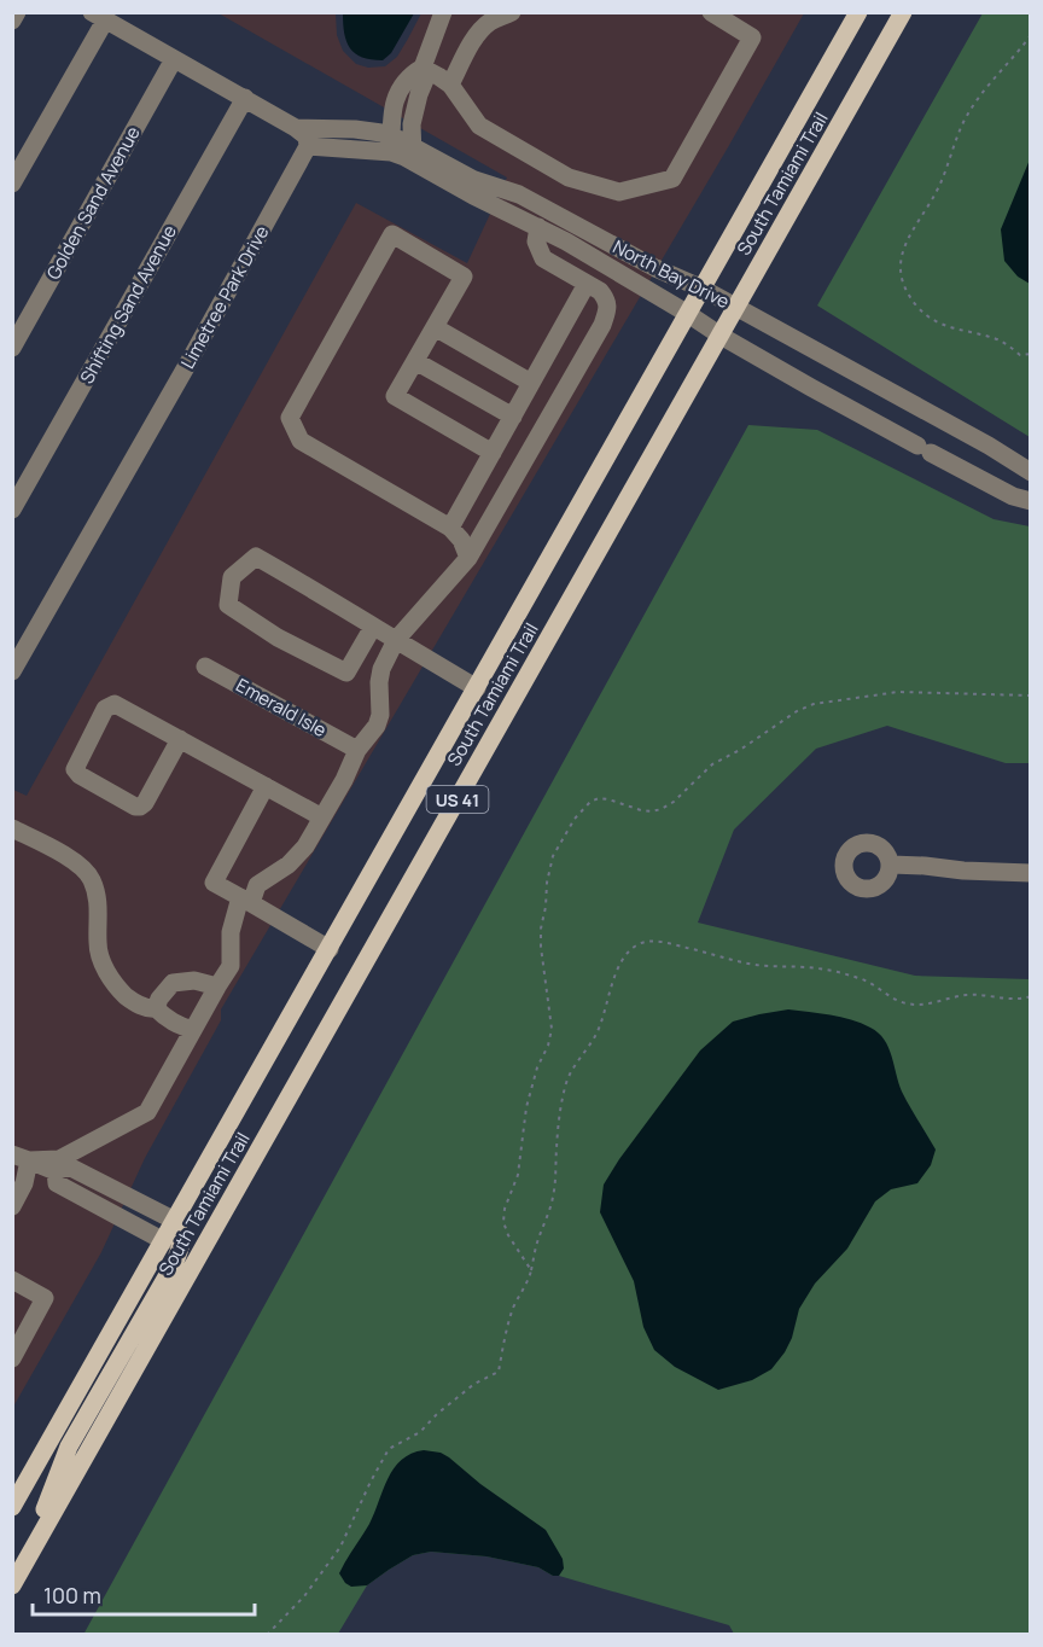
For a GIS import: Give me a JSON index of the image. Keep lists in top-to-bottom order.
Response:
{
  "streets": {
    "main road": ["South Tamiami Trail", "US 41"],
    "street": [
      "Golden Sand Avenue",
      "North Bay Drive",
      "Limetree Park Drive",
      "Shifting Sand Avenue",
      "Emerald Isle"
    ]
  },
  "crossings": [
    ["South Tamiami Trail", "North Bay Drive"],
    ["North Bay Drive", "Limetree Park Drive"]
  ],
  "scale_bar": "100 m"
}
